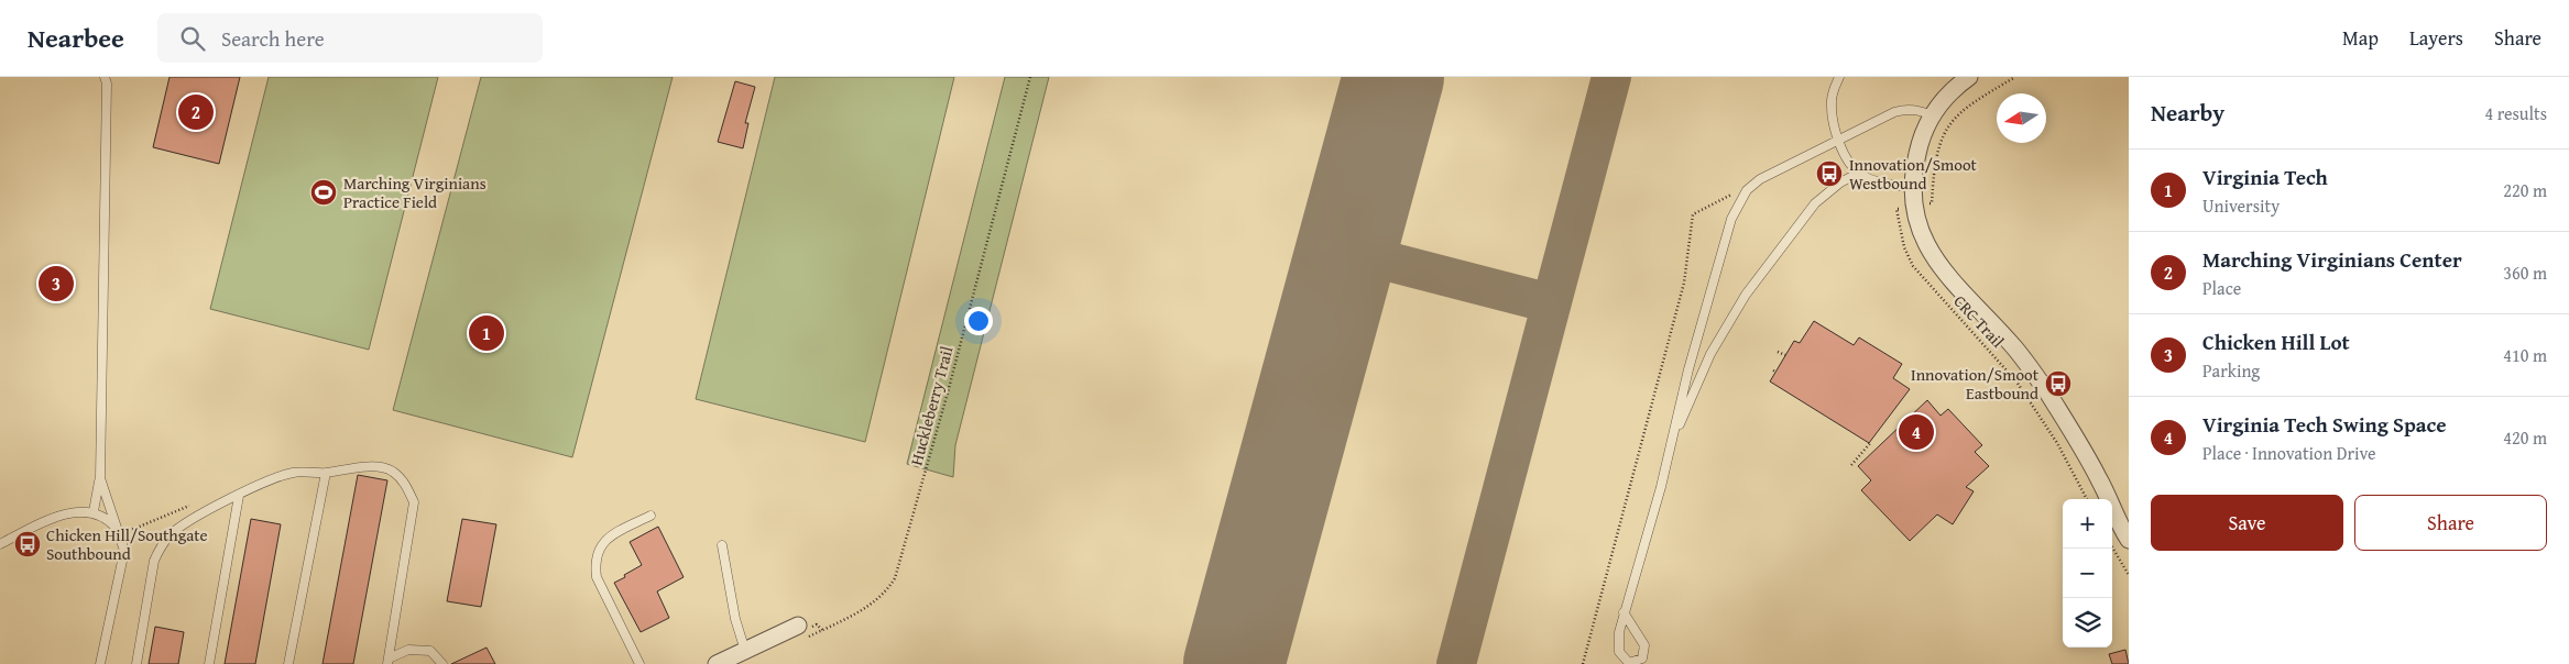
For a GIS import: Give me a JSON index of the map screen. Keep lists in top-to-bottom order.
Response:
{
  "streets": {
    "path": ["CRC Trail", "Huckleberry Trail"]
  },
  "places": {
    "bus stop": ["Innovation/Smoot Westbound", "Innovation/Smoot Eastbound", "Chicken Hill/Southgate Southbound"],
    "sports": ["Marching Virginians Practice Field"]
  },
  "north": "left",
  "page": {
    "header": "Nearbee",
    "search": "Search here",
    "nav": ["Map", "Layers", "Share"],
    "heading": ["Nearby", "4 results"],
    "pins": [
      "2",
      "3",
      "1",
      "4"
    ],
    "list": [
      {
        "mark": "1",
        "name": "Virginia Tech",
        "note": "University",
        "value": "220 m"
      },
      {
        "mark": "2",
        "name": "Marching Virginians Center",
        "note": "Place",
        "value": "360 m"
      },
      {
        "mark": "3",
        "name": "Chicken Hill Lot",
        "note": "Parking",
        "value": "410 m"
      },
      {
        "mark": "4",
        "name": "Virginia Tech Swing Space",
        "note": "Place · Innovation Drive",
        "value": "420 m"
      }
    ],
    "buttons": ["Save", "Share"],
    "map_buttons": ["+", "−"]
  }
}
